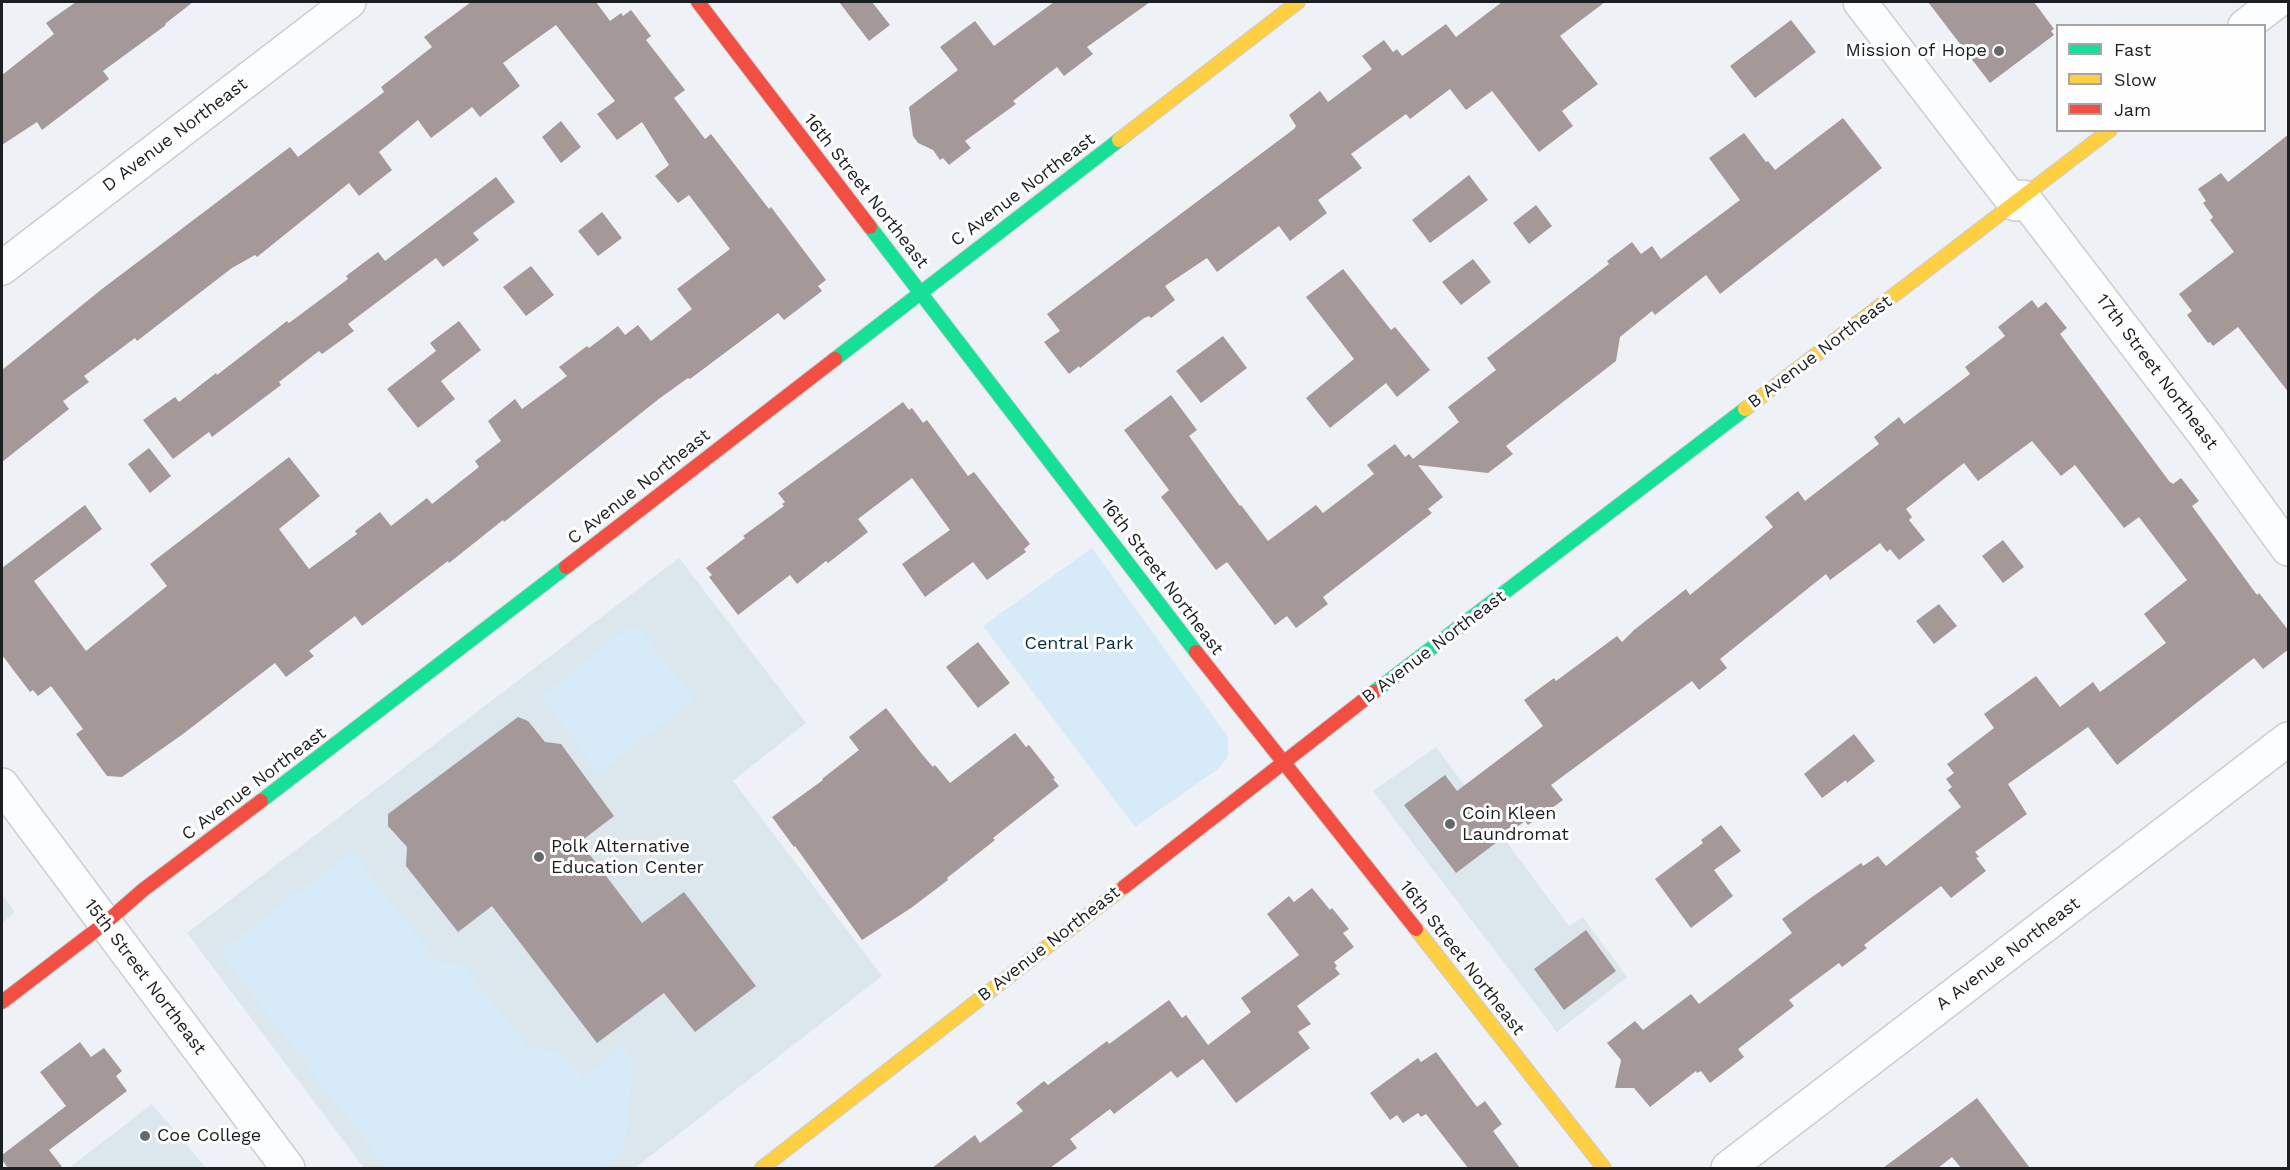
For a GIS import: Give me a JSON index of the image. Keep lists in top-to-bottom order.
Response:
{
  "streets": {
    "street": [
      "D Avenue Northeast",
      "C Avenue Northeast",
      "16th Street Northeast",
      "B Avenue Northeast",
      "17th Street Northeast",
      "A Avenue Northeast",
      "15th Street Northeast"
    ]
  },
  "crossings": [
    ["C Avenue Northeast", "16th Street Northeast"],
    ["C Avenue Northeast", "15th Street Northeast"],
    ["16th Street Northeast", "B Avenue Northeast"],
    ["B Avenue Northeast", "17th Street Northeast"]
  ],
  "parks": ["Central Park"],
  "places": [
    "Mission of Hope",
    "Coin Kleen Laundromat",
    "Polk Alternative Education Center",
    "Coe College"
  ],
  "legend": ["Fast", "Slow", "Jam"]
}
